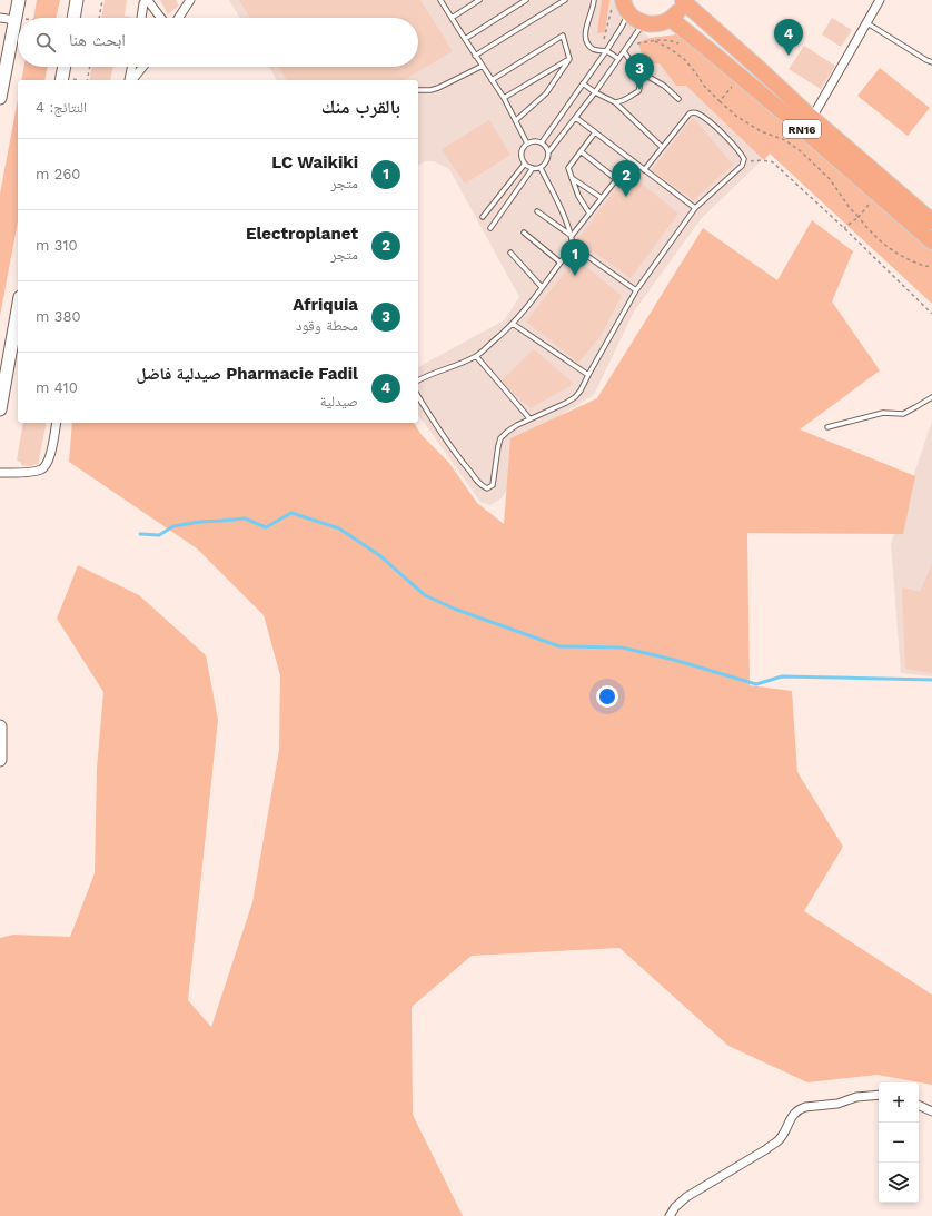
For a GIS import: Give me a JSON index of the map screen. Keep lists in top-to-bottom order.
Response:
{
  "streets": {
    "highway": ["RN16"]
  },
  "page": {
    "search": "ابحث هنا",
    "pins": [
      "4",
      "3",
      "2",
      "1"
    ],
    "heading": ["بالقرب منك", "النتائج: 4"],
    "list": [
      {
        "mark": "1",
        "name": "LC Waikiki",
        "note": "متجر",
        "value": "260 m"
      },
      {
        "mark": "2",
        "name": "Electroplanet",
        "note": "متجر",
        "value": "310 m"
      },
      {
        "mark": "3",
        "name": "Afriquia",
        "note": "محطة وقود",
        "value": "380 m"
      },
      {
        "mark": "4",
        "name": "Pharmacie Fadil صيدلية فاضل",
        "note": "صيدلية",
        "value": "410 m"
      }
    ],
    "map_buttons": ["+", "−"]
  }
}
